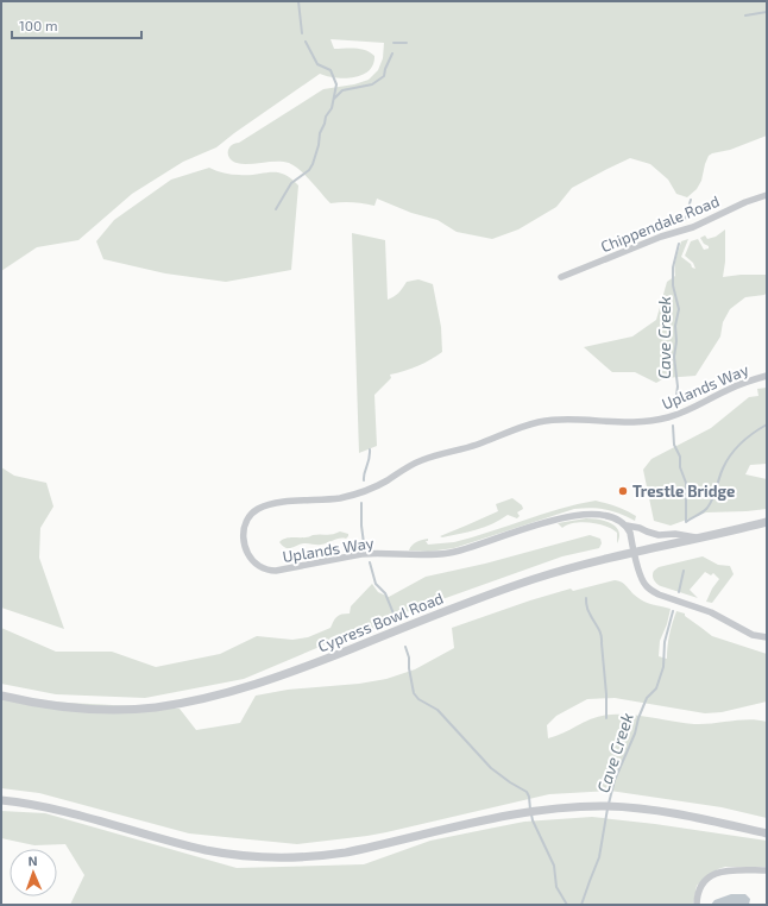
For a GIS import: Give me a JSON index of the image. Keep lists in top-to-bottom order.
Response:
{
  "streets": {
    "street": ["Chippendale Road", "Uplands Way", "Cypress Bowl Road"]
  },
  "crossings": [
    ["Uplands Way", "Cypress Bowl Road"]
  ],
  "water": ["Cave Creek"],
  "places": ["Trestle Bridge"],
  "scale_bar": "100 m",
  "north": "top"
}
